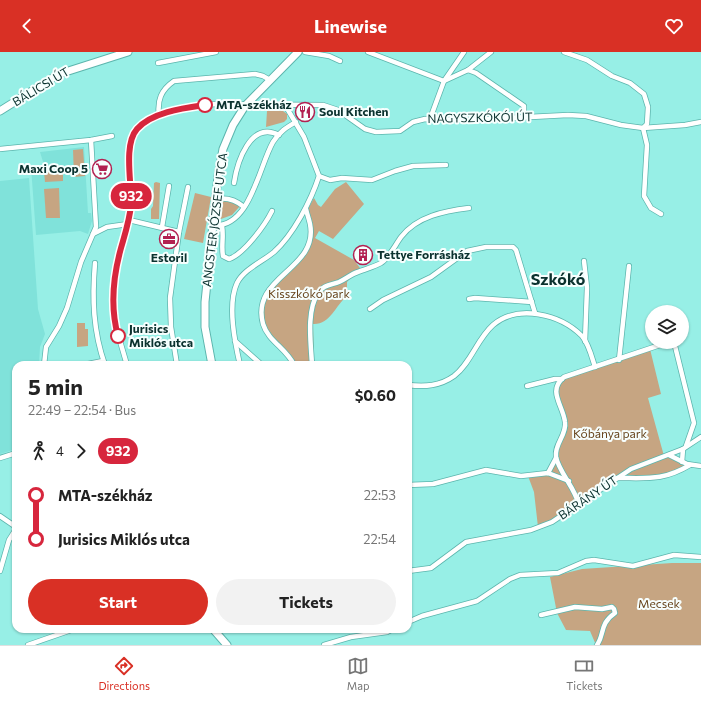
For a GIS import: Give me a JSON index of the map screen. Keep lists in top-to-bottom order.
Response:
{
  "streets": {
    "street": [
      "BÁLICSI ÚT",
      "NAGYSZKÓKÓI ÚT",
      "ANGSTER JÓZSEF UTCA",
      "BÁRÁNY ÚT"
    ]
  },
  "crossings": [
    ["NAGYSZKÓKÓI ÚT", "ANGSTER JÓZSEF UTCA"]
  ],
  "districts": ["Szkókó"],
  "parks": ["Kisszkókó park", "Kőbánya park", "Mecsek"],
  "places": {
    "other": ["MTA-székház", "Jurisics Miklós utca"],
    "restaurant": ["Soul Kitchen"],
    "supermarket": ["Maxi Coop 5"],
    "office": ["Estoril"],
    "building": ["Tettye Forrásház"]
  },
  "lines": ["bus line 932"],
  "page": {
    "header": "Linewise",
    "on_map": "932",
    "heading": ["5 min", "22:49 – 22:54 · Bus", "$0.60"],
    "legs": ["4", "932"],
    "list": [
      {
        "name": "MTA-székház",
        "value": "22:53"
      },
      {
        "name": "Jurisics Miklós utca",
        "value": "22:54"
      }
    ],
    "buttons": ["Start", "Tickets"],
    "tabs": ["Directions", "Map", "Tickets"]
  }
}
